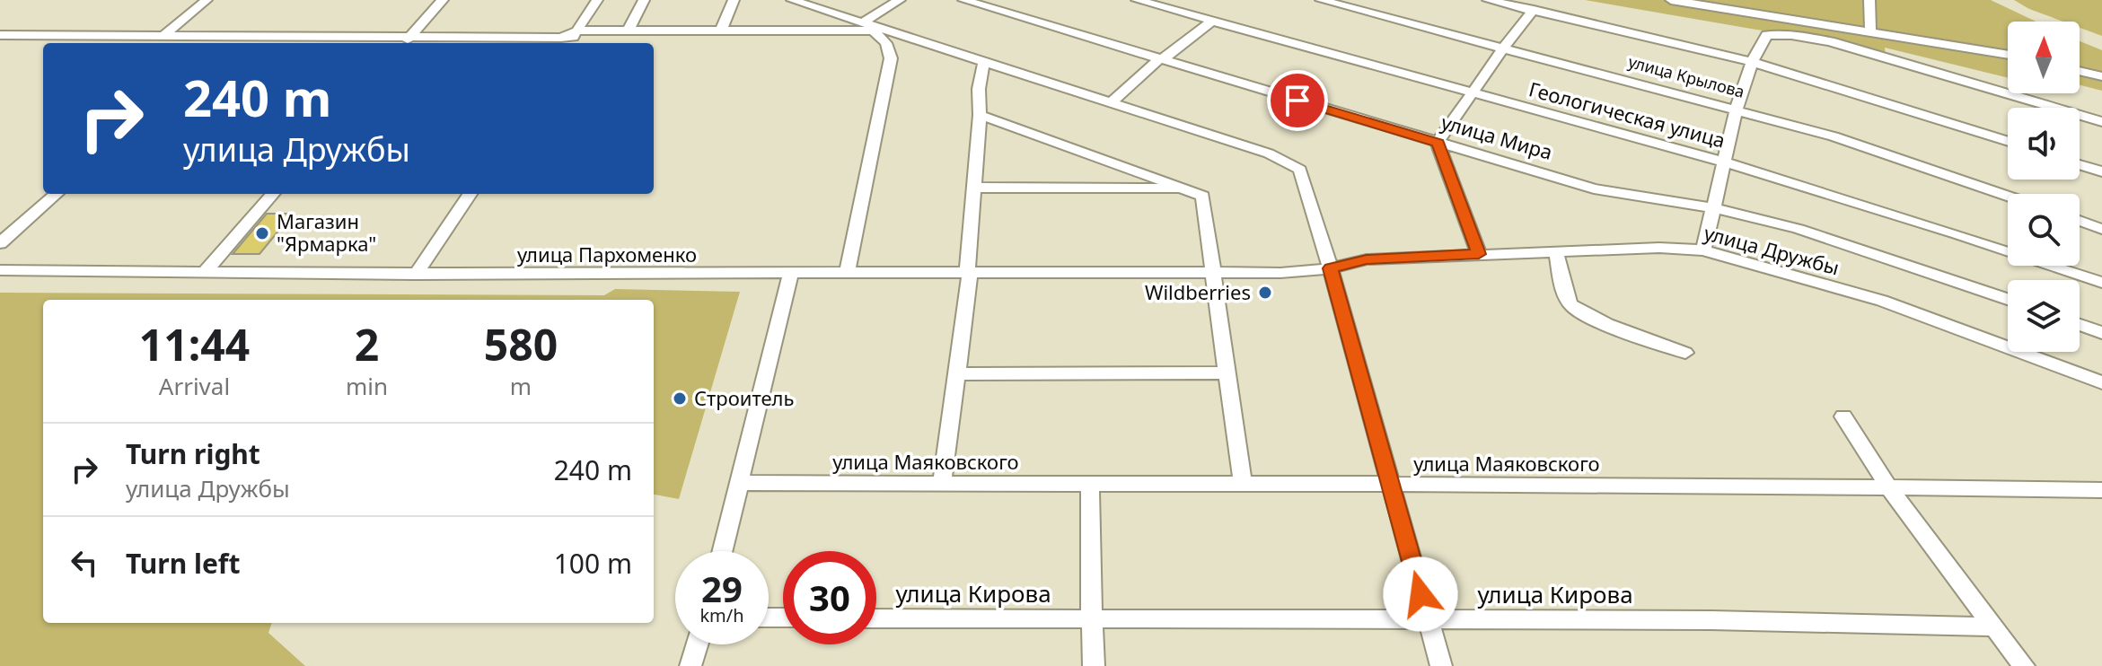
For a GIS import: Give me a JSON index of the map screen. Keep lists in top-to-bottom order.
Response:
{
  "streets": {
    "street": [
      "улица Крылова",
      "Геологическая улица",
      "улица Мира",
      "улица Дружбы",
      "улица Пархоменко",
      "улица Маяковского",
      "улица Кирова"
    ]
  },
  "crossings": [
    ["улица Дружбы", "улица Пархоменко"]
  ],
  "places": ["Магазин \"Ярмарка\"", "Wildberries", "Строитель"],
  "north": "top",
  "page": {
    "turn": ["240 m", "улица Дружбы"],
    "eta": [
      "11:44",
      "Arrival",
      "2",
      "min",
      "580",
      "m"
    ],
    "list": [
      {
        "name": "Turn right",
        "note": "улица Дружбы",
        "value": "240 m"
      },
      {
        "name": "Turn left",
        "value": "100 m"
      }
    ],
    "speed": "29 km/h",
    "limit": "30"
  }
}
